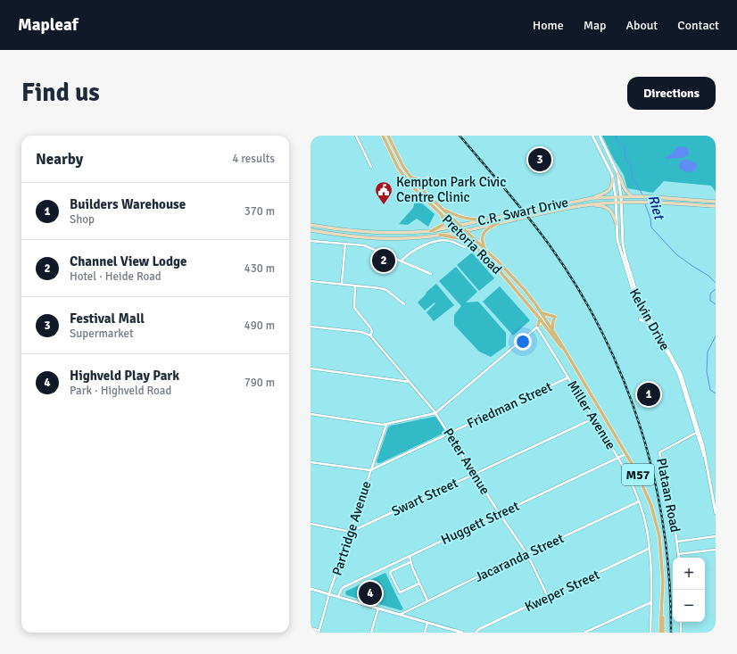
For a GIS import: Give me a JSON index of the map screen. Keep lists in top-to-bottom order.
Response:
{
  "streets": {
    "main road": ["C.R. Swart Drive", "Pretoria Road", "M57"],
    "street": [
      "Kelvin Drive",
      "Friedman Street",
      "Miller Avenue",
      "Peter Avenue",
      "Plataan Road",
      "Swart Street",
      "Huggett Street",
      "Partridge Avenue",
      "Jacaranda Street",
      "Kweper Street"
    ]
  },
  "crossings": [
    ["C.R. Swart Drive", "Pretoria Road"],
    ["C.R. Swart Drive", "Kelvin Drive"],
    ["Pretoria Road", "Huggett Street"],
    ["Kelvin Drive", "Plataan Road"],
    ["Friedman Street", "Miller Avenue"],
    ["Friedman Street", "Peter Avenue"],
    ["Friedman Street", "Partridge Avenue"],
    ["Miller Avenue", "Swart Street"],
    ["Miller Avenue", "Huggett Street"],
    ["Miller Avenue", "Jacaranda Street"],
    ["Miller Avenue", "Kweper Street"],
    ["Peter Avenue", "Swart Street"],
    ["Peter Avenue", "Huggett Street"],
    ["Peter Avenue", "Jacaranda Street"],
    ["Peter Avenue", "Kweper Street"],
    ["Swart Street", "Partridge Avenue"]
  ],
  "water": ["Riet"],
  "places": {
    "public building": ["Kempton Park Civic Centre Clinic"]
  },
  "page": {
    "header": "Mapleaf",
    "nav": [
      "Home",
      "Map",
      "About",
      "Contact"
    ],
    "buttons": "Directions",
    "title": "Find us",
    "heading": ["Nearby", "4 results"],
    "pins": [
      "3",
      "2",
      "1",
      "4"
    ],
    "list": [
      {
        "mark": "1",
        "name": "Builders Warehouse",
        "note": "Shop",
        "value": "370 m"
      },
      {
        "mark": "2",
        "name": "Channel View Lodge",
        "note": "Hotel · Heide Road",
        "value": "430 m"
      },
      {
        "mark": "3",
        "name": "Festival Mall",
        "note": "Supermarket",
        "value": "490 m"
      },
      {
        "mark": "4",
        "name": "Highveld Play Park",
        "note": "Park · Highveld Road",
        "value": "790 m"
      }
    ],
    "map_buttons": ["+", "−"]
  }
}
